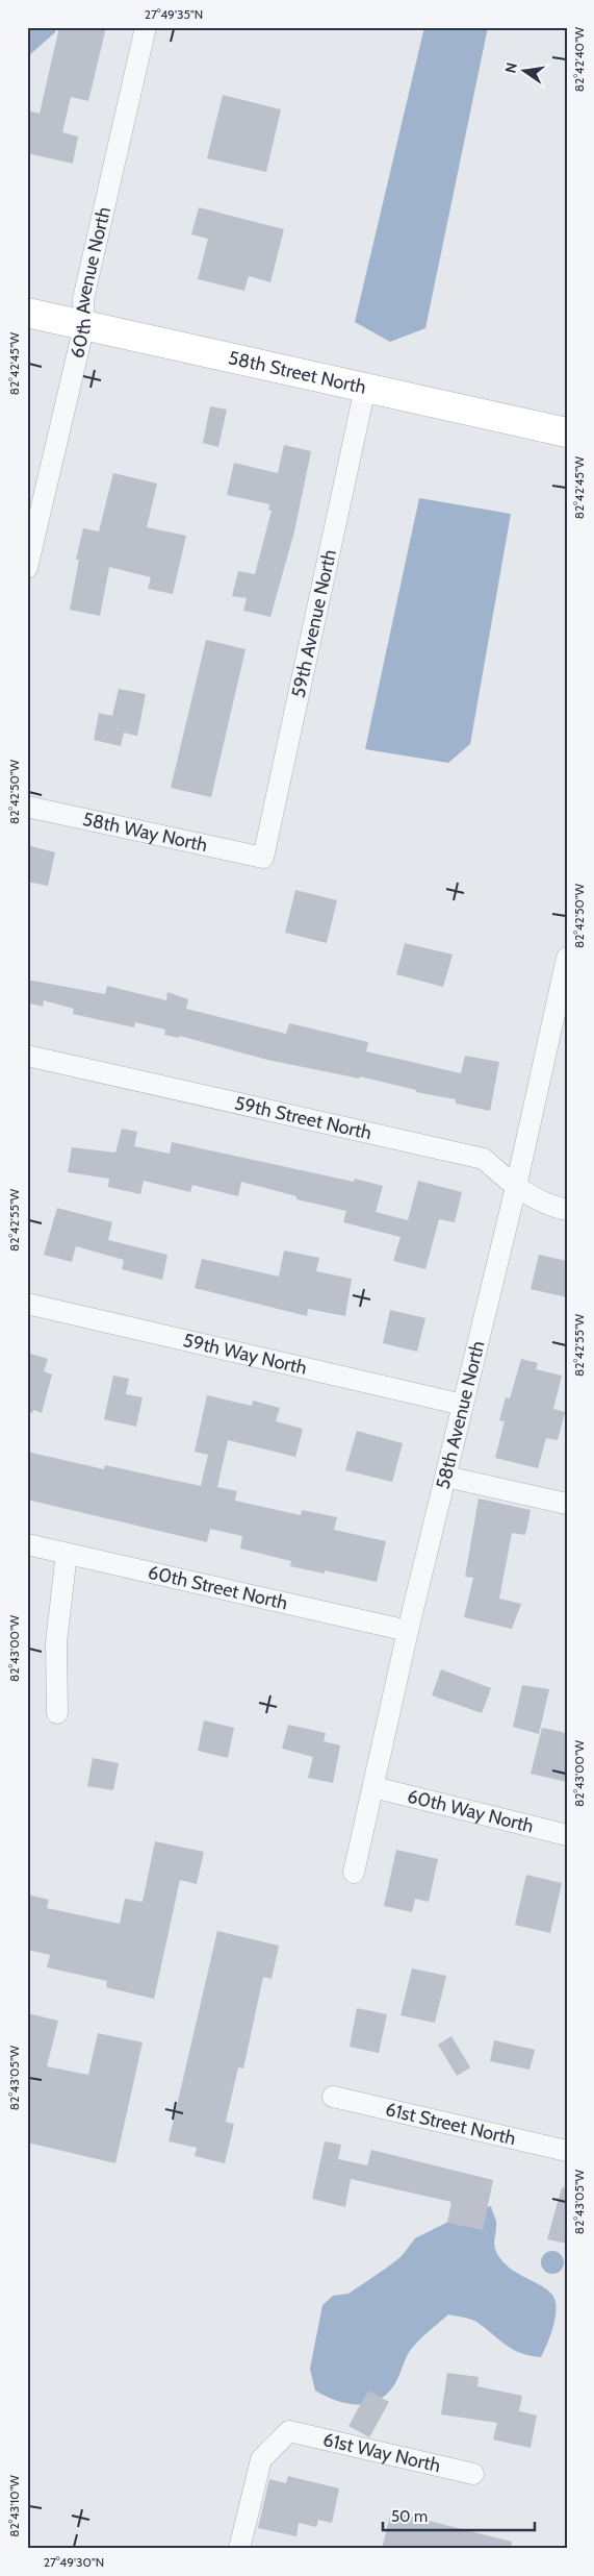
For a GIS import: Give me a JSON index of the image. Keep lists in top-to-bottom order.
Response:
{
  "streets": {
    "street": [
      "60th Avenue North",
      "58th Street North",
      "59th Avenue North",
      "58th Way North",
      "59th Street North",
      "59th Way North",
      "58th Avenue North",
      "60th Street North",
      "60th Way North",
      "61st Street North",
      "61st Way North"
    ]
  },
  "crossings": [
    ["60th Avenue North", "58th Street North"],
    ["58th Street North", "59th Avenue North"],
    ["59th Avenue North", "58th Way North"],
    ["59th Street North", "58th Avenue North"],
    ["59th Way North", "58th Avenue North"],
    ["58th Avenue North", "60th Street North"],
    ["58th Avenue North", "60th Way North"]
  ],
  "scale_bar": "50 m",
  "north": "left",
  "coordinates": [
    "27°49'35\"N",
    "82°42'40\"W",
    "82°42'45\"W",
    "82°42'50\"W",
    "82°42'55\"W",
    "82°43'00\"W",
    "82°43'05\"W",
    "82°43'10\"W",
    "27°49'30\"N"
  ]
}
